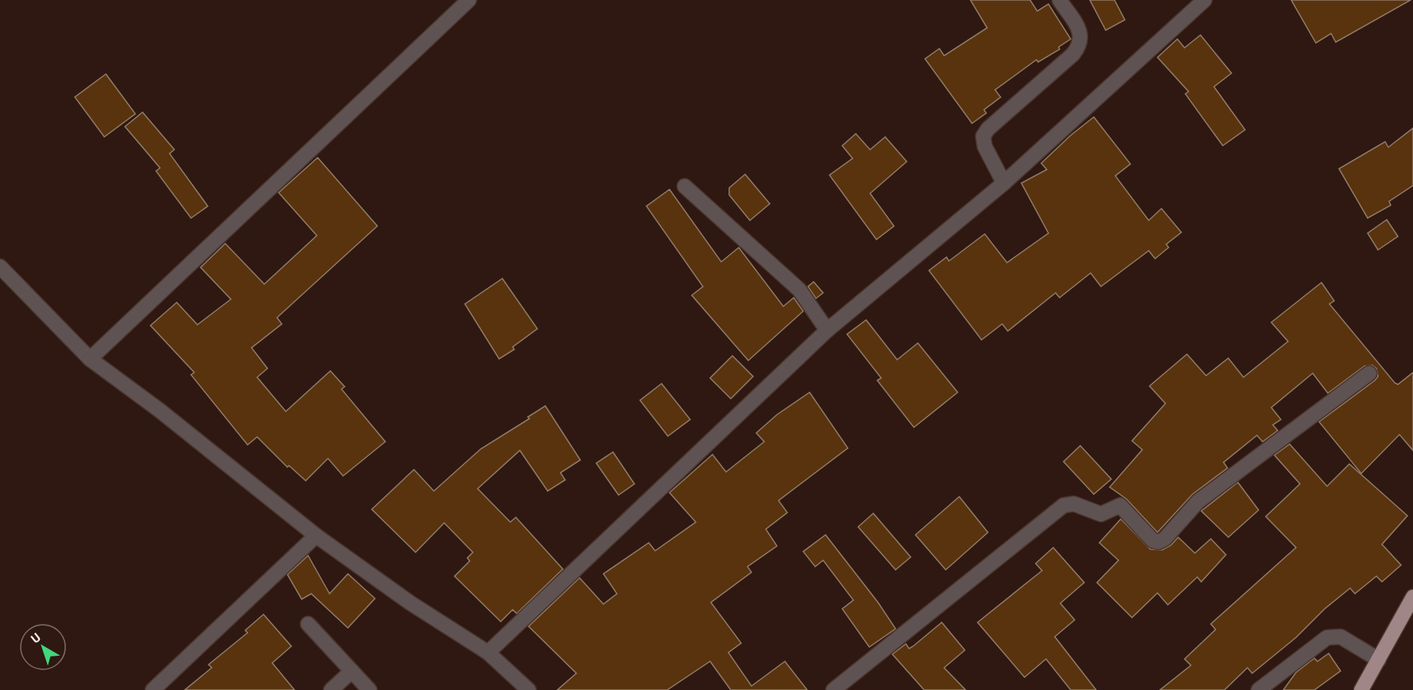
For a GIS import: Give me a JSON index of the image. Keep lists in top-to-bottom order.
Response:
{
  "north": "top left"
}
